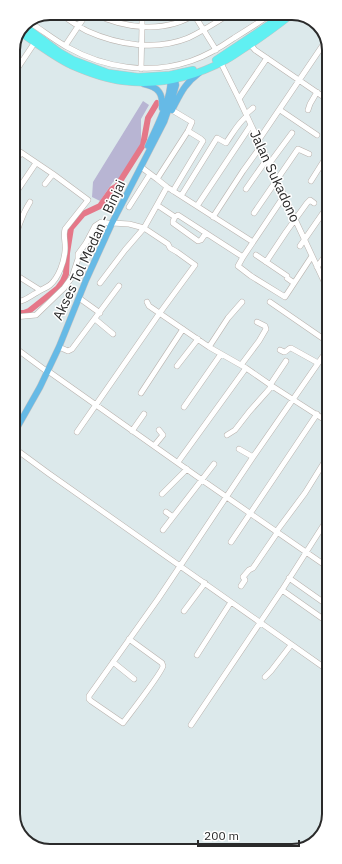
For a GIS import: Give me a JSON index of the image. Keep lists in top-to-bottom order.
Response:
{
  "streets": {
    "main road": ["Akses Tol Medan - Binjai"],
    "street": ["Jalan Sukadono"]
  },
  "scale_bar": "200 m"
}
